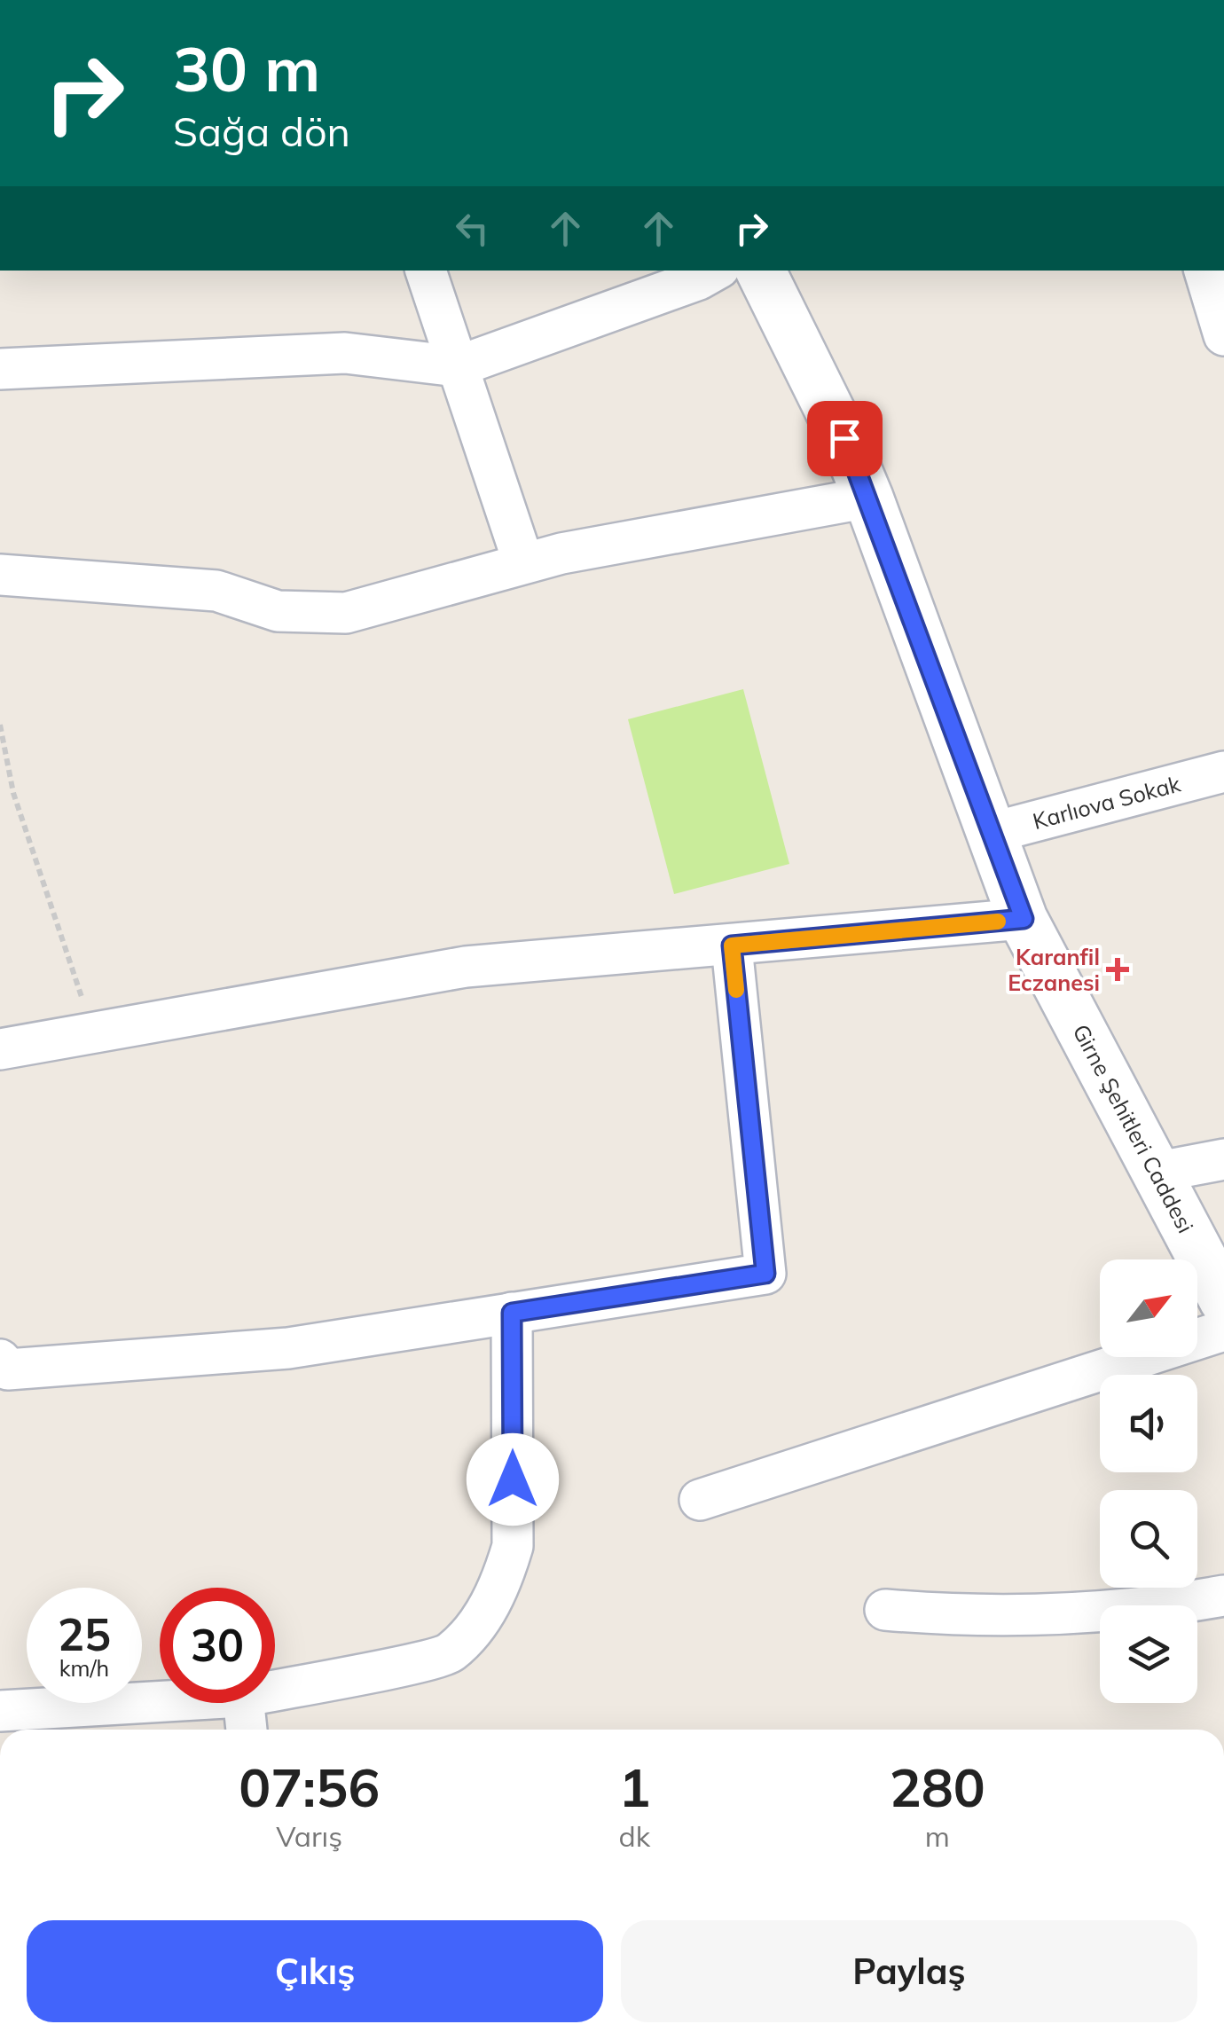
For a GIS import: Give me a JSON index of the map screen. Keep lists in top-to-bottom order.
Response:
{
  "streets": {
    "street": ["Karlıova Sokak", "Girne Şehitleri Caddesi"]
  },
  "crossings": [
    ["Karlıova Sokak", "Girne Şehitleri Caddesi"]
  ],
  "places": {
    "health": ["Karanfil Eczanesi"]
  },
  "north": "top right",
  "page": {
    "turn": ["30 m", "Sağa dön"],
    "speed": "25 km/h",
    "limit": "30",
    "eta": [
      "07:56",
      "Varış",
      "1",
      "dk",
      "280",
      "m"
    ],
    "buttons": ["Çıkış", "Paylaş"]
  }
}
